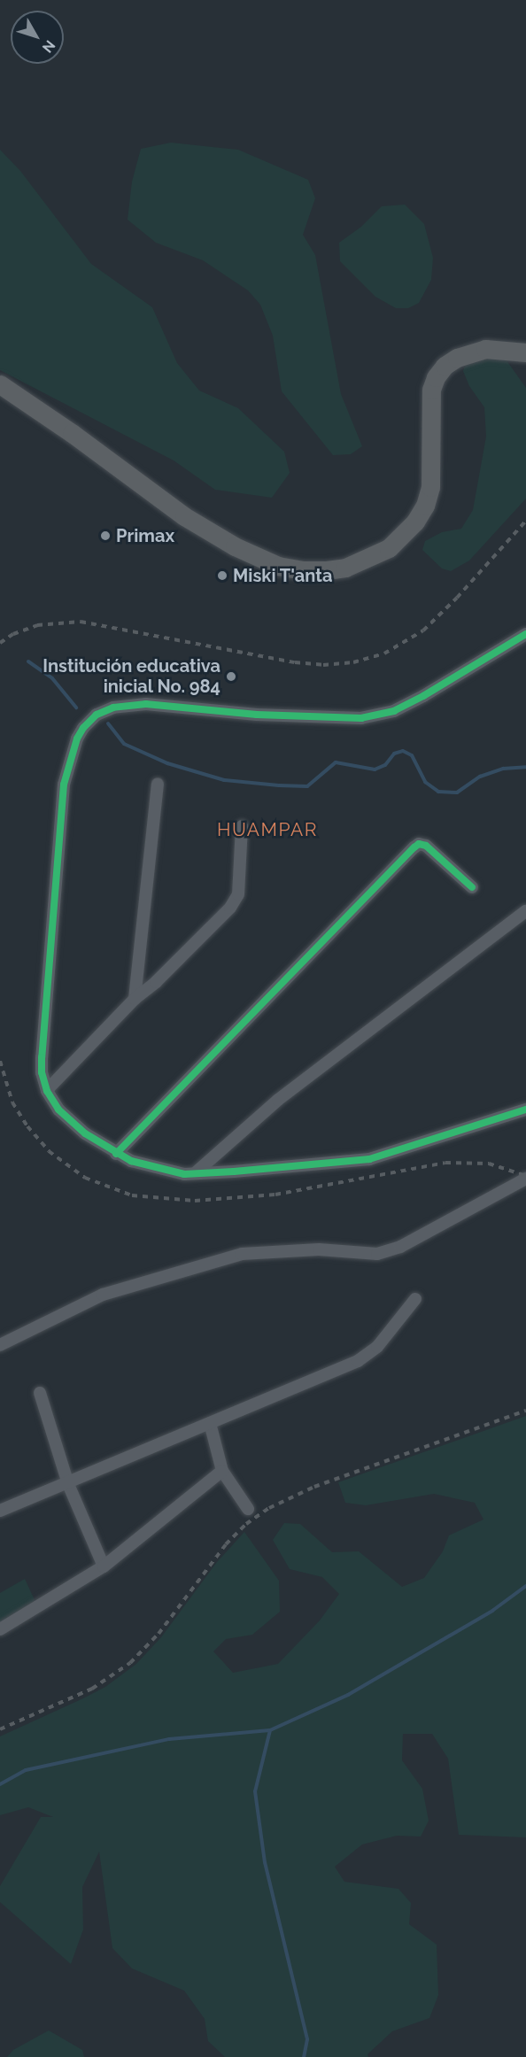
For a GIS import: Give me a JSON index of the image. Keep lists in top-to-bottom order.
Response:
{
  "districts": ["HUAMPAR"],
  "places": ["Primax", "Miski T'anta", "Institución educativa inicial No. 984"],
  "north": "bottom right"
}
